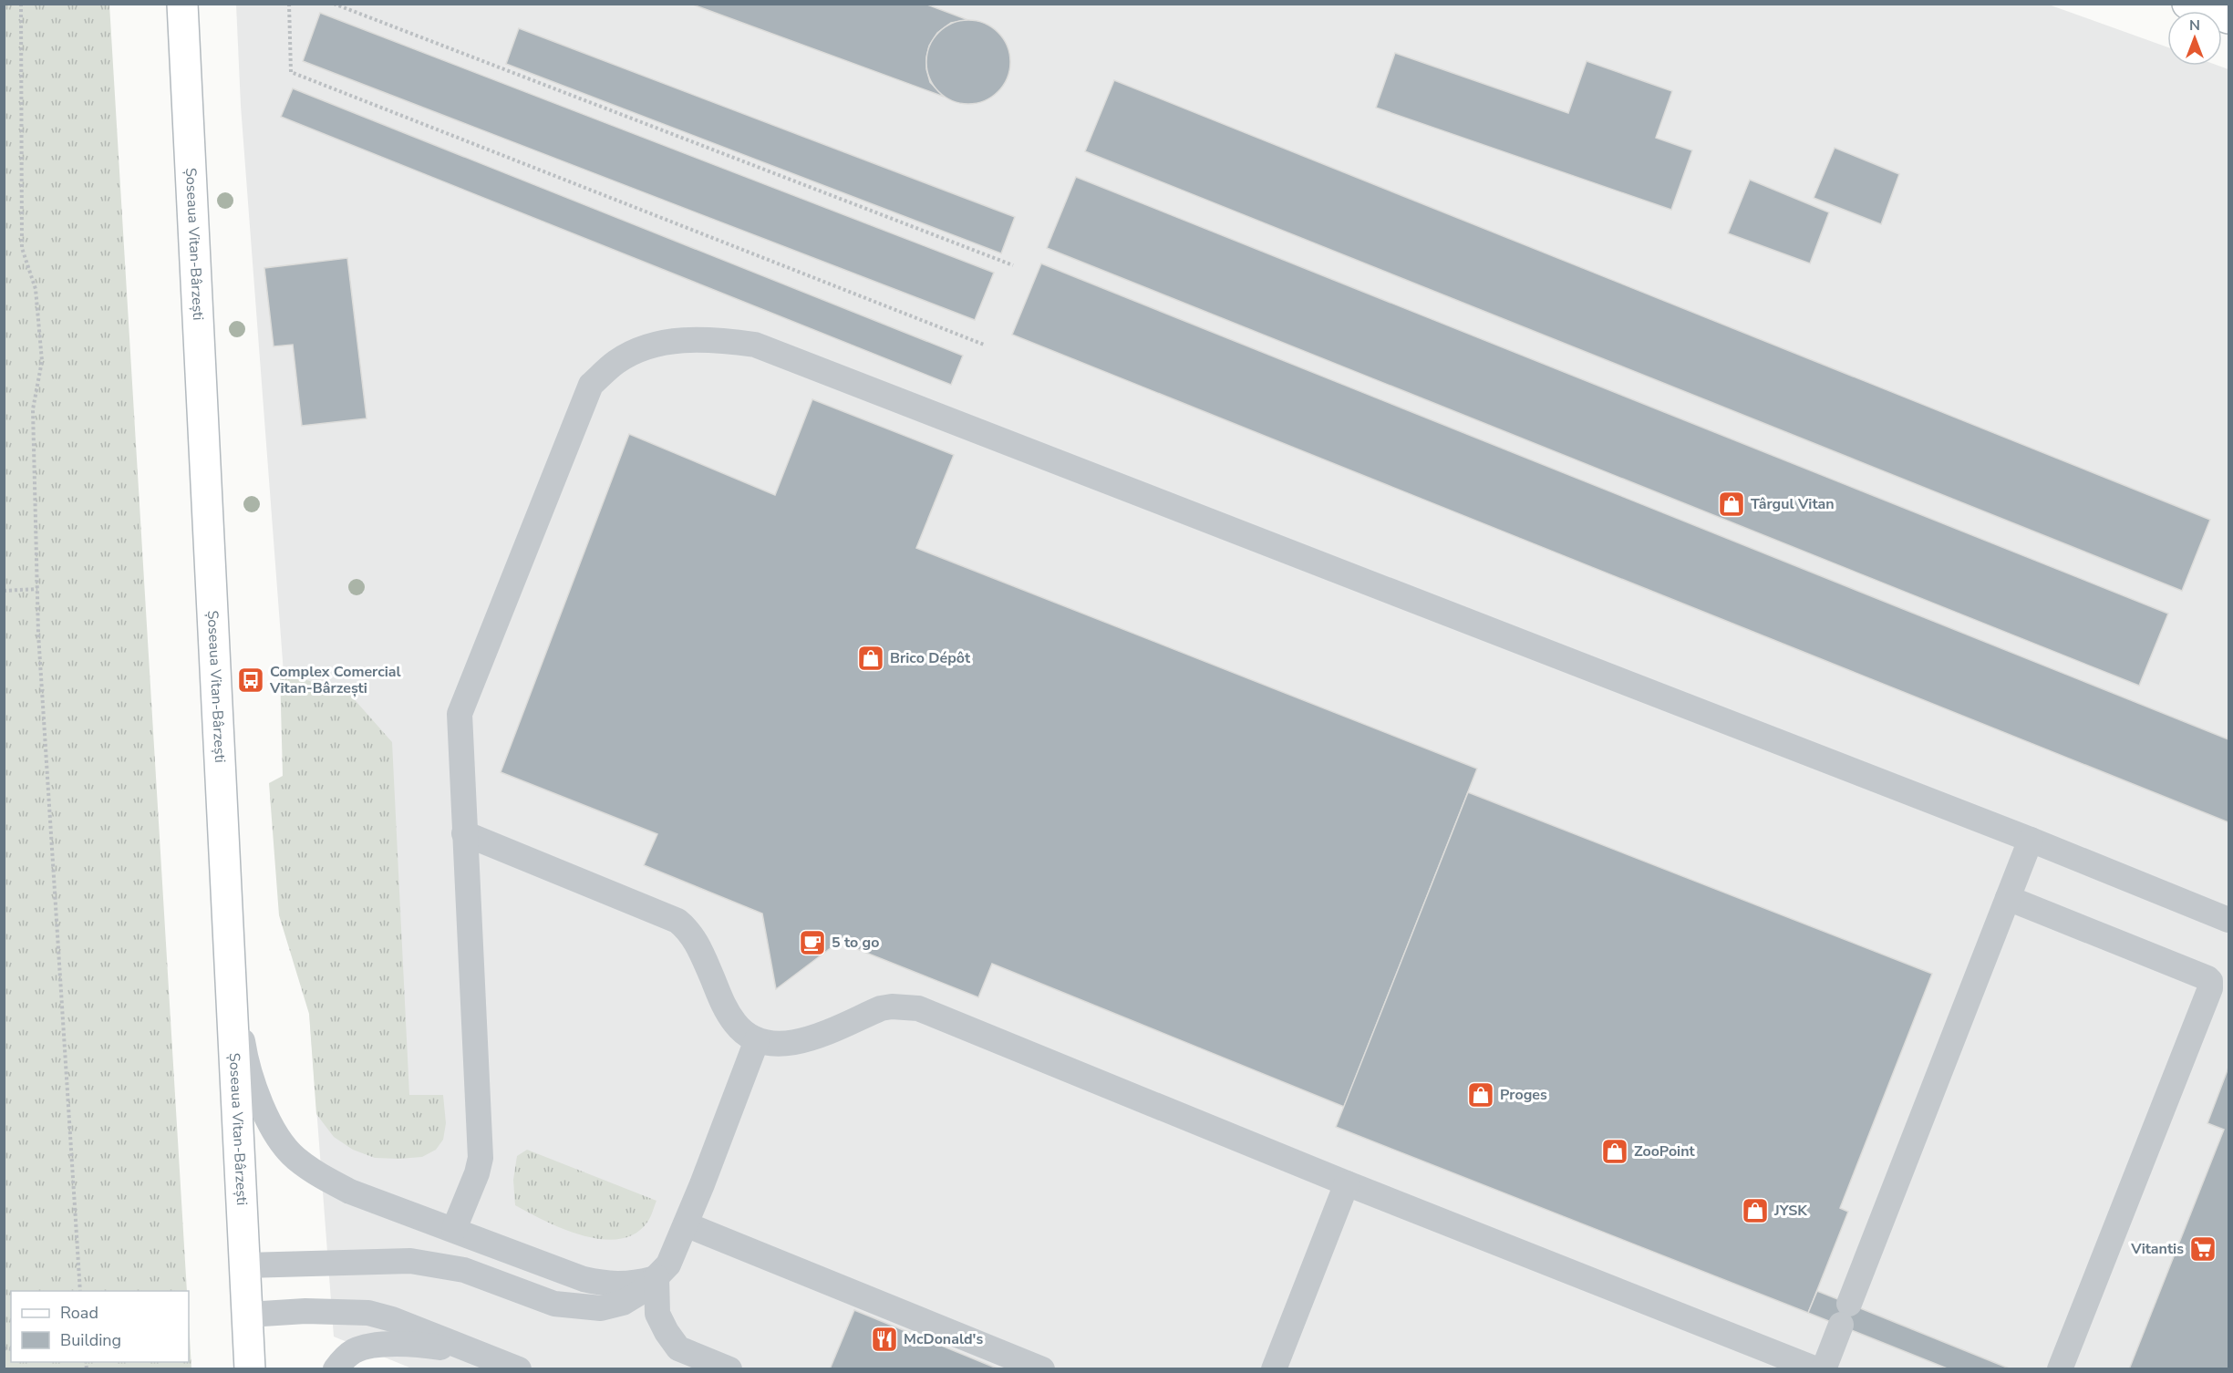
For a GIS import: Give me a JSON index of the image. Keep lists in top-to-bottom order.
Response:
{
  "streets": {
    "main road": ["Șoseaua Vitan-Bârzești"]
  },
  "places": {
    "shop": [
      "Târgul Vitan",
      "Brico Dépôt",
      "Proges",
      "ZooPoint",
      "JYSK"
    ],
    "bus stop": ["Complex Comercial Vitan-Bârzești"],
    "cafe": ["5 to go"],
    "supermarket": ["Vitantis"],
    "restaurant": ["McDonald's"]
  },
  "legend": ["Road", "Building"],
  "north": "top"
}
